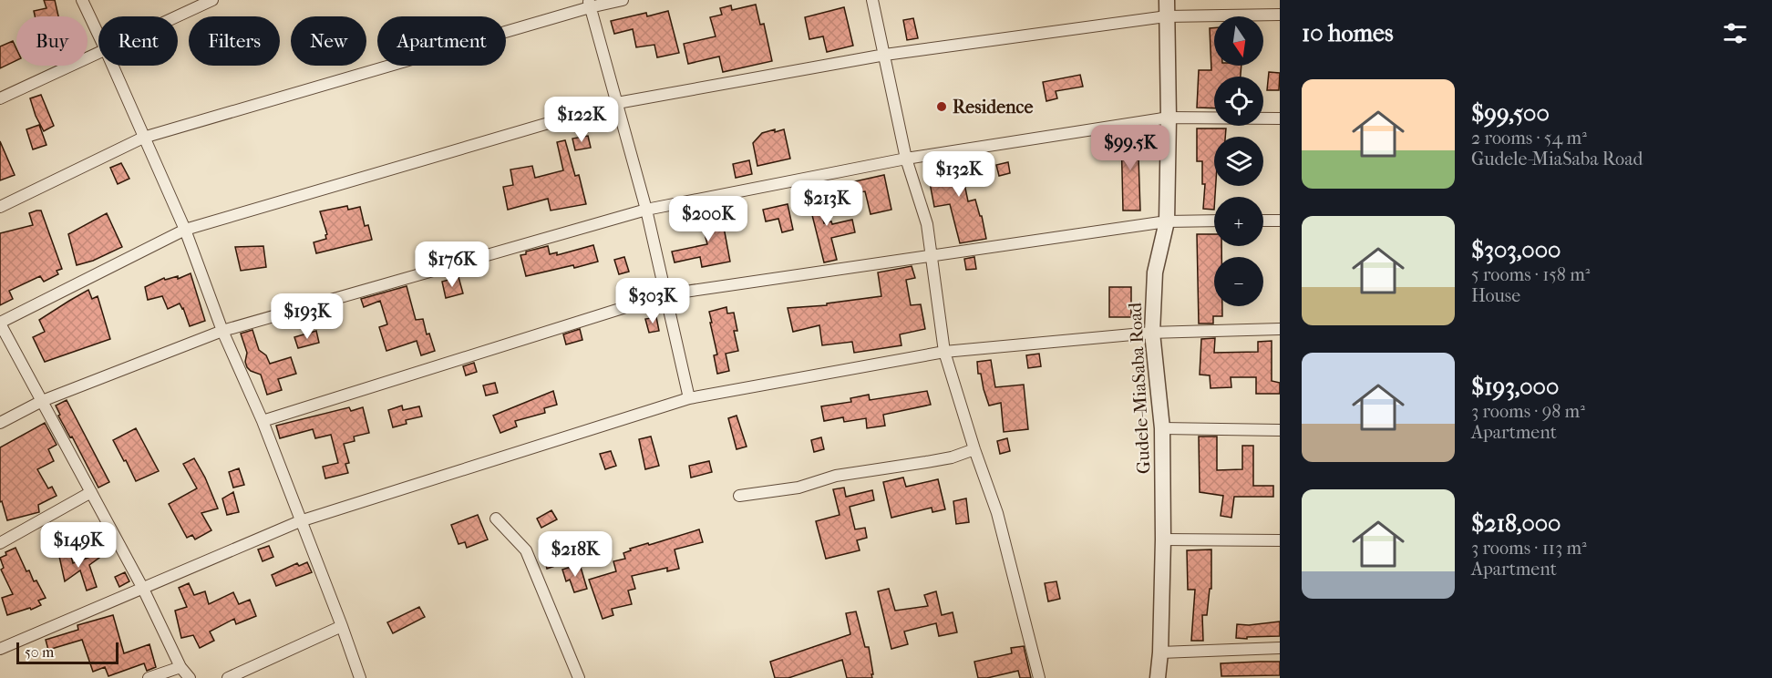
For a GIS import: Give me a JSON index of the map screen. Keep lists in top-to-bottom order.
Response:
{
  "streets": {
    "street": ["Gudele-MiaSaba Road"]
  },
  "places": ["Residence"],
  "scale_bar": "50 m",
  "north": "bottom",
  "page": {
    "heading": "10 homes",
    "map_buttons": ["+", "−"],
    "chip": [
      "Buy",
      "Rent",
      "Filters",
      "New",
      "Apartment"
    ],
    "list": [
      {
        "name": "$99,500",
        "note": "2 rooms · 54 m² · Gudele-MiaSaba Road"
      },
      {
        "name": "$303,000",
        "note": "5 rooms · 158 m² · House"
      },
      {
        "name": "$193,000",
        "note": "3 rooms · 98 m² · Apartment"
      },
      {
        "name": "$218,000",
        "note": "3 rooms · 113 m² · Apartment"
      }
    ],
    "price": [
      "$122K",
      "$99.5K",
      "$132K",
      "$213K",
      "$200K",
      "$176K",
      "$303K",
      "$193K",
      "$149K",
      "$218K"
    ],
    "scale": "50 m"
  }
}
